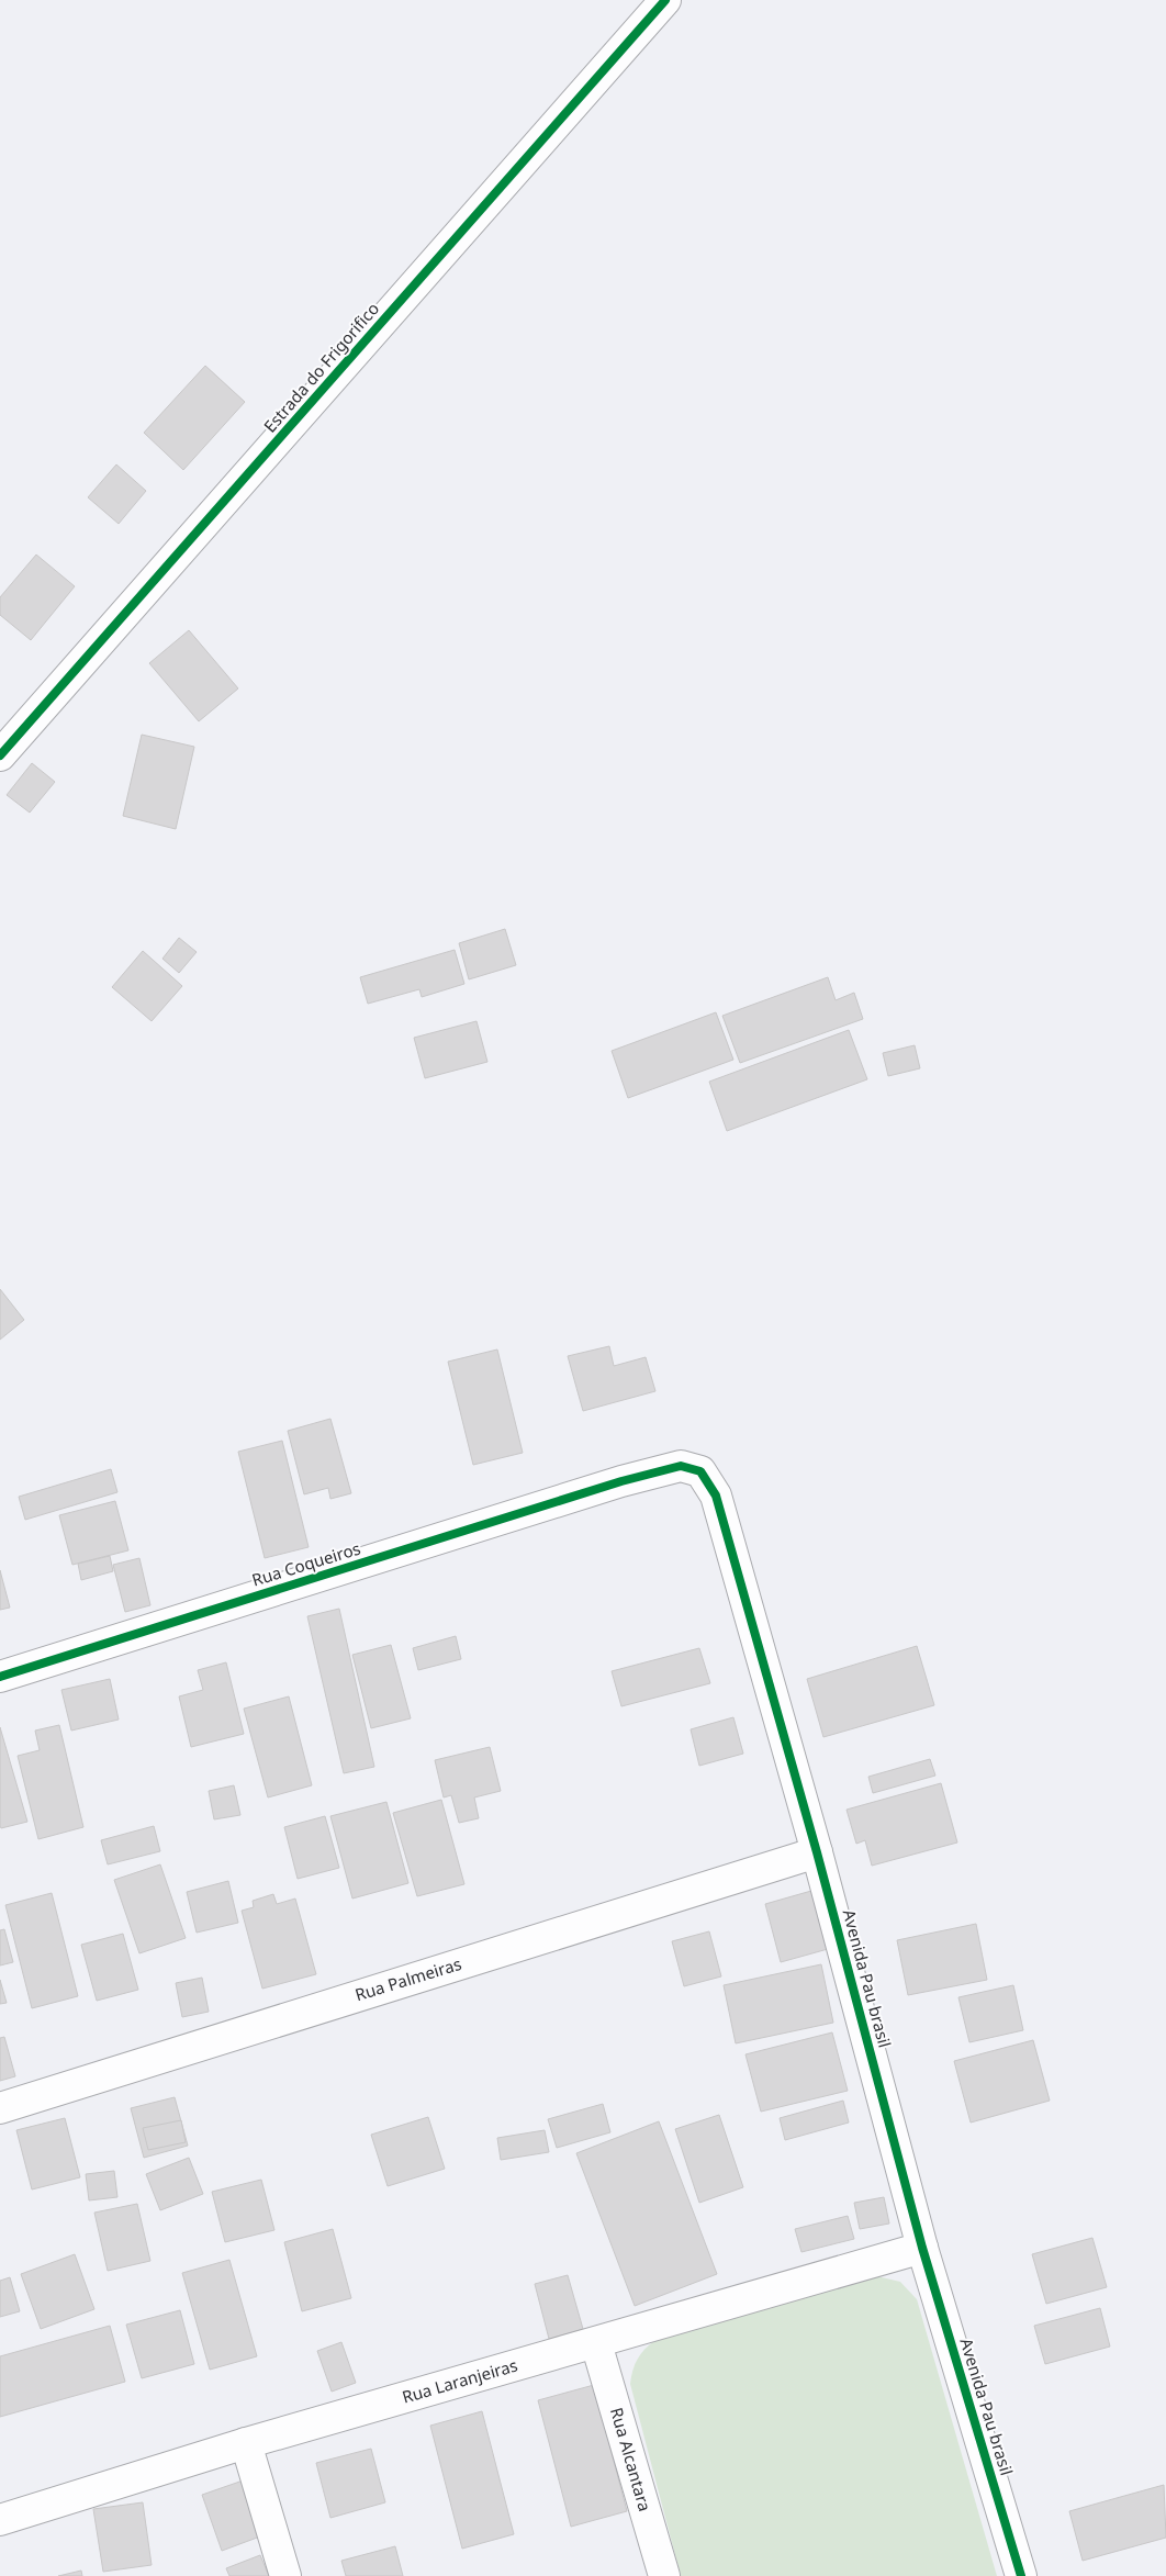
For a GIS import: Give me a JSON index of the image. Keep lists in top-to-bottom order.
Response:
{
  "streets": {
    "street": [
      "Estrada do Frigorifico",
      "Rua Coqueiros",
      "Avenida Pau brasil",
      "Rua Palmeiras",
      "Rua Laranjeiras",
      "Rua Alcantara"
    ]
  },
  "crossings": [
    ["Rua Coqueiros", "Avenida Pau brasil"],
    ["Avenida Pau brasil", "Rua Palmeiras"],
    ["Avenida Pau brasil", "Rua Laranjeiras"],
    ["Rua Laranjeiras", "Rua Alcantara"]
  ]
}
